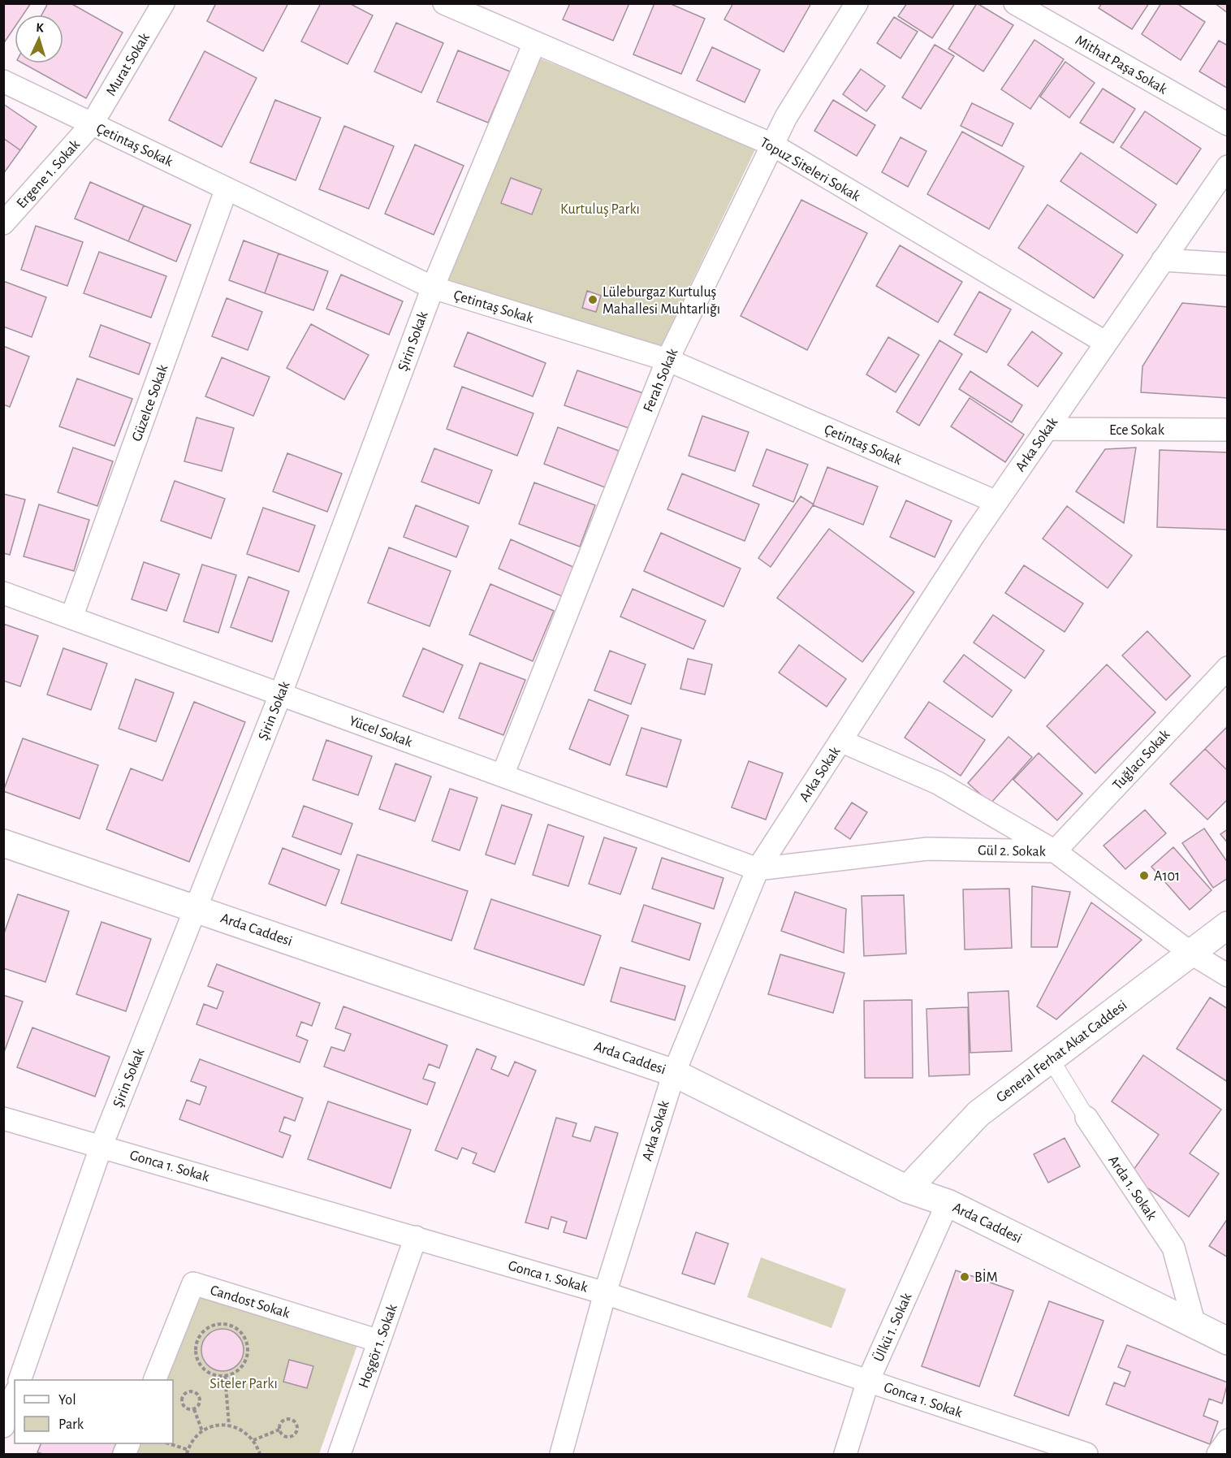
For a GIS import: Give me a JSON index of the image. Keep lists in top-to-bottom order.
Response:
{
  "streets": {
    "street": [
      "Murat Sokak",
      "Mithat Paşa Sokak",
      "Çetintaş Sokak",
      "Topuz Siteleri Sokak",
      "Ergene 1. Sokak",
      "Şirin Sokak",
      "Ferah Sokak",
      "Güzelce Sokak",
      "Ece Sokak",
      "Arka Sokak",
      "Yücel Sokak",
      "Tuğlacı Sokak",
      "Gül 2. Sokak",
      "Arda Caddesi",
      "General Ferhat Akat Caddesi",
      "Gonca 1. Sokak",
      "Arda 1. Sokak",
      "Candost Sokak",
      "Ülkü 1. Sokak",
      "Hoşgör 1. Sokak"
    ]
  },
  "crossings": [
    ["Murat Sokak", "Çetintaş Sokak"],
    ["Murat Sokak", "Ergene 1. Sokak"],
    ["Çetintaş Sokak", "Ergene 1. Sokak"],
    ["Çetintaş Sokak", "Şirin Sokak"],
    ["Çetintaş Sokak", "Ferah Sokak"],
    ["Çetintaş Sokak", "Güzelce Sokak"],
    ["Çetintaş Sokak", "Arka Sokak"],
    ["Topuz Siteleri Sokak", "Şirin Sokak"],
    ["Topuz Siteleri Sokak", "Ferah Sokak"],
    ["Topuz Siteleri Sokak", "Arka Sokak"],
    ["Şirin Sokak", "Yücel Sokak"],
    ["Şirin Sokak", "Arda Caddesi"],
    ["Şirin Sokak", "Gonca 1. Sokak"],
    ["Ferah Sokak", "Yücel Sokak"],
    ["Güzelce Sokak", "Yücel Sokak"],
    ["Ece Sokak", "Arka Sokak"],
    ["Arka Sokak", "Yücel Sokak"],
    ["Arka Sokak", "Gül 2. Sokak"],
    ["Arka Sokak", "Arda Caddesi"],
    ["Arka Sokak", "Gonca 1. Sokak"],
    ["Yücel Sokak", "Gül 2. Sokak"],
    ["Tuğlacı Sokak", "Gül 2. Sokak"],
    ["Gül 2. Sokak", "General Ferhat Akat Caddesi"],
    ["Arda Caddesi", "General Ferhat Akat Caddesi"],
    ["Arda Caddesi", "Arda 1. Sokak"],
    ["Arda Caddesi", "Ülkü 1. Sokak"],
    ["General Ferhat Akat Caddesi", "Arda 1. Sokak"],
    ["Gonca 1. Sokak", "Ülkü 1. Sokak"],
    ["Gonca 1. Sokak", "Hoşgör 1. Sokak"],
    ["Candost Sokak", "Hoşgör 1. Sokak"]
  ],
  "parks": ["Kurtuluş Parkı", "Siteler Parkı"],
  "places": ["Lüleburgaz Kurtuluş Mahallesi Muhtarlığı", "A101", "BİM"],
  "legend": ["Yol", "Park"],
  "north": "top"
}
